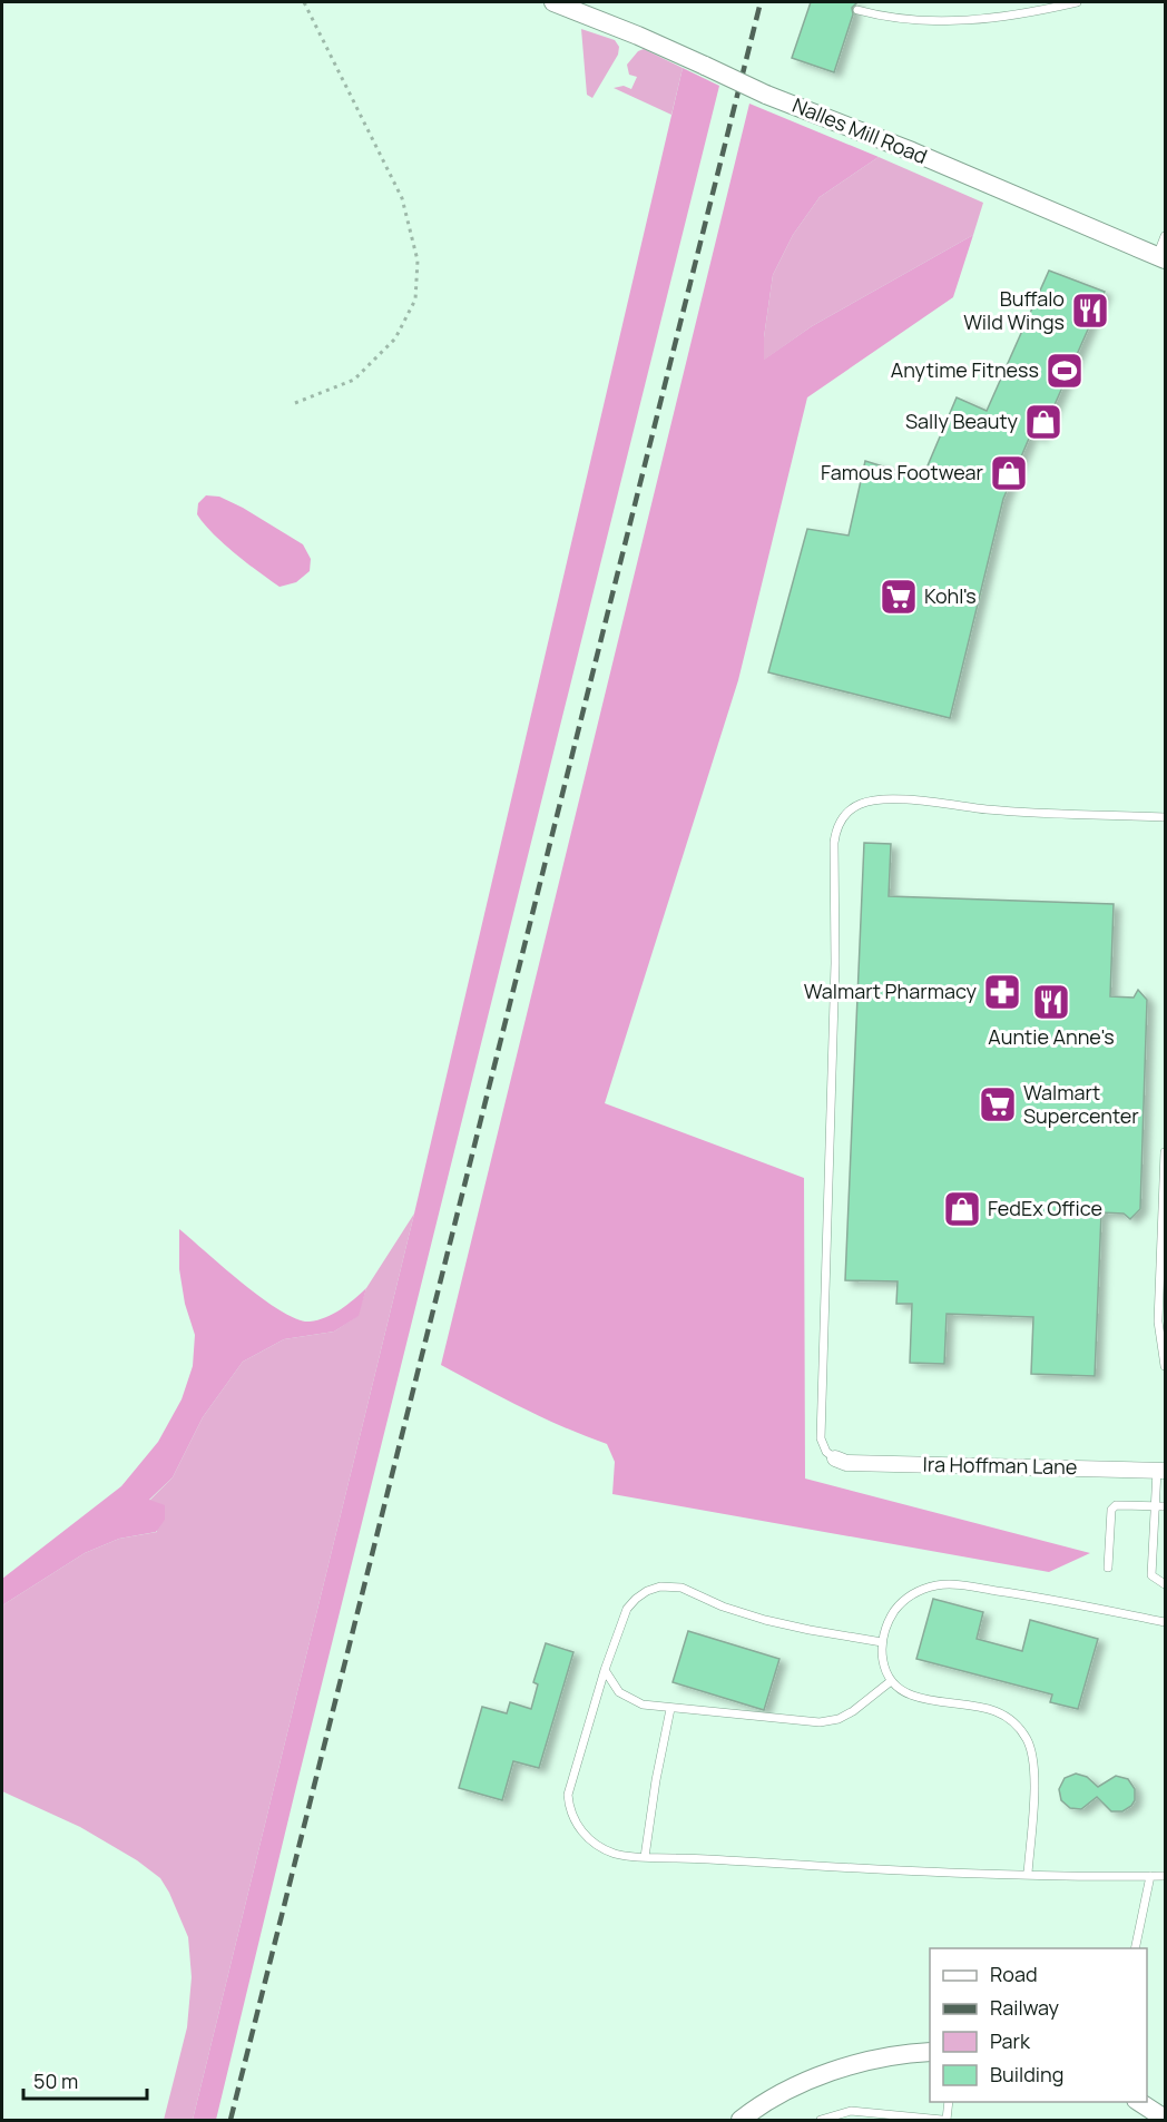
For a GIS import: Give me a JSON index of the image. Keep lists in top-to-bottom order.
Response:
{
  "streets": {
    "street": ["Nalles Mill Road", "Ira Hoffman Lane"]
  },
  "places": {
    "restaurant": ["Buffalo Wild Wings", "Auntie Anne's"],
    "sports": ["Anytime Fitness"],
    "shop": ["Sally Beauty", "Famous Footwear", "FedEx Office"],
    "supermarket": ["Kohl's", "Walmart Supercenter"],
    "pharmacy": ["Walmart Pharmacy"]
  },
  "legend": [
    "Road",
    "Railway",
    "Park",
    "Building"
  ],
  "scale_bar": "50 m"
}
